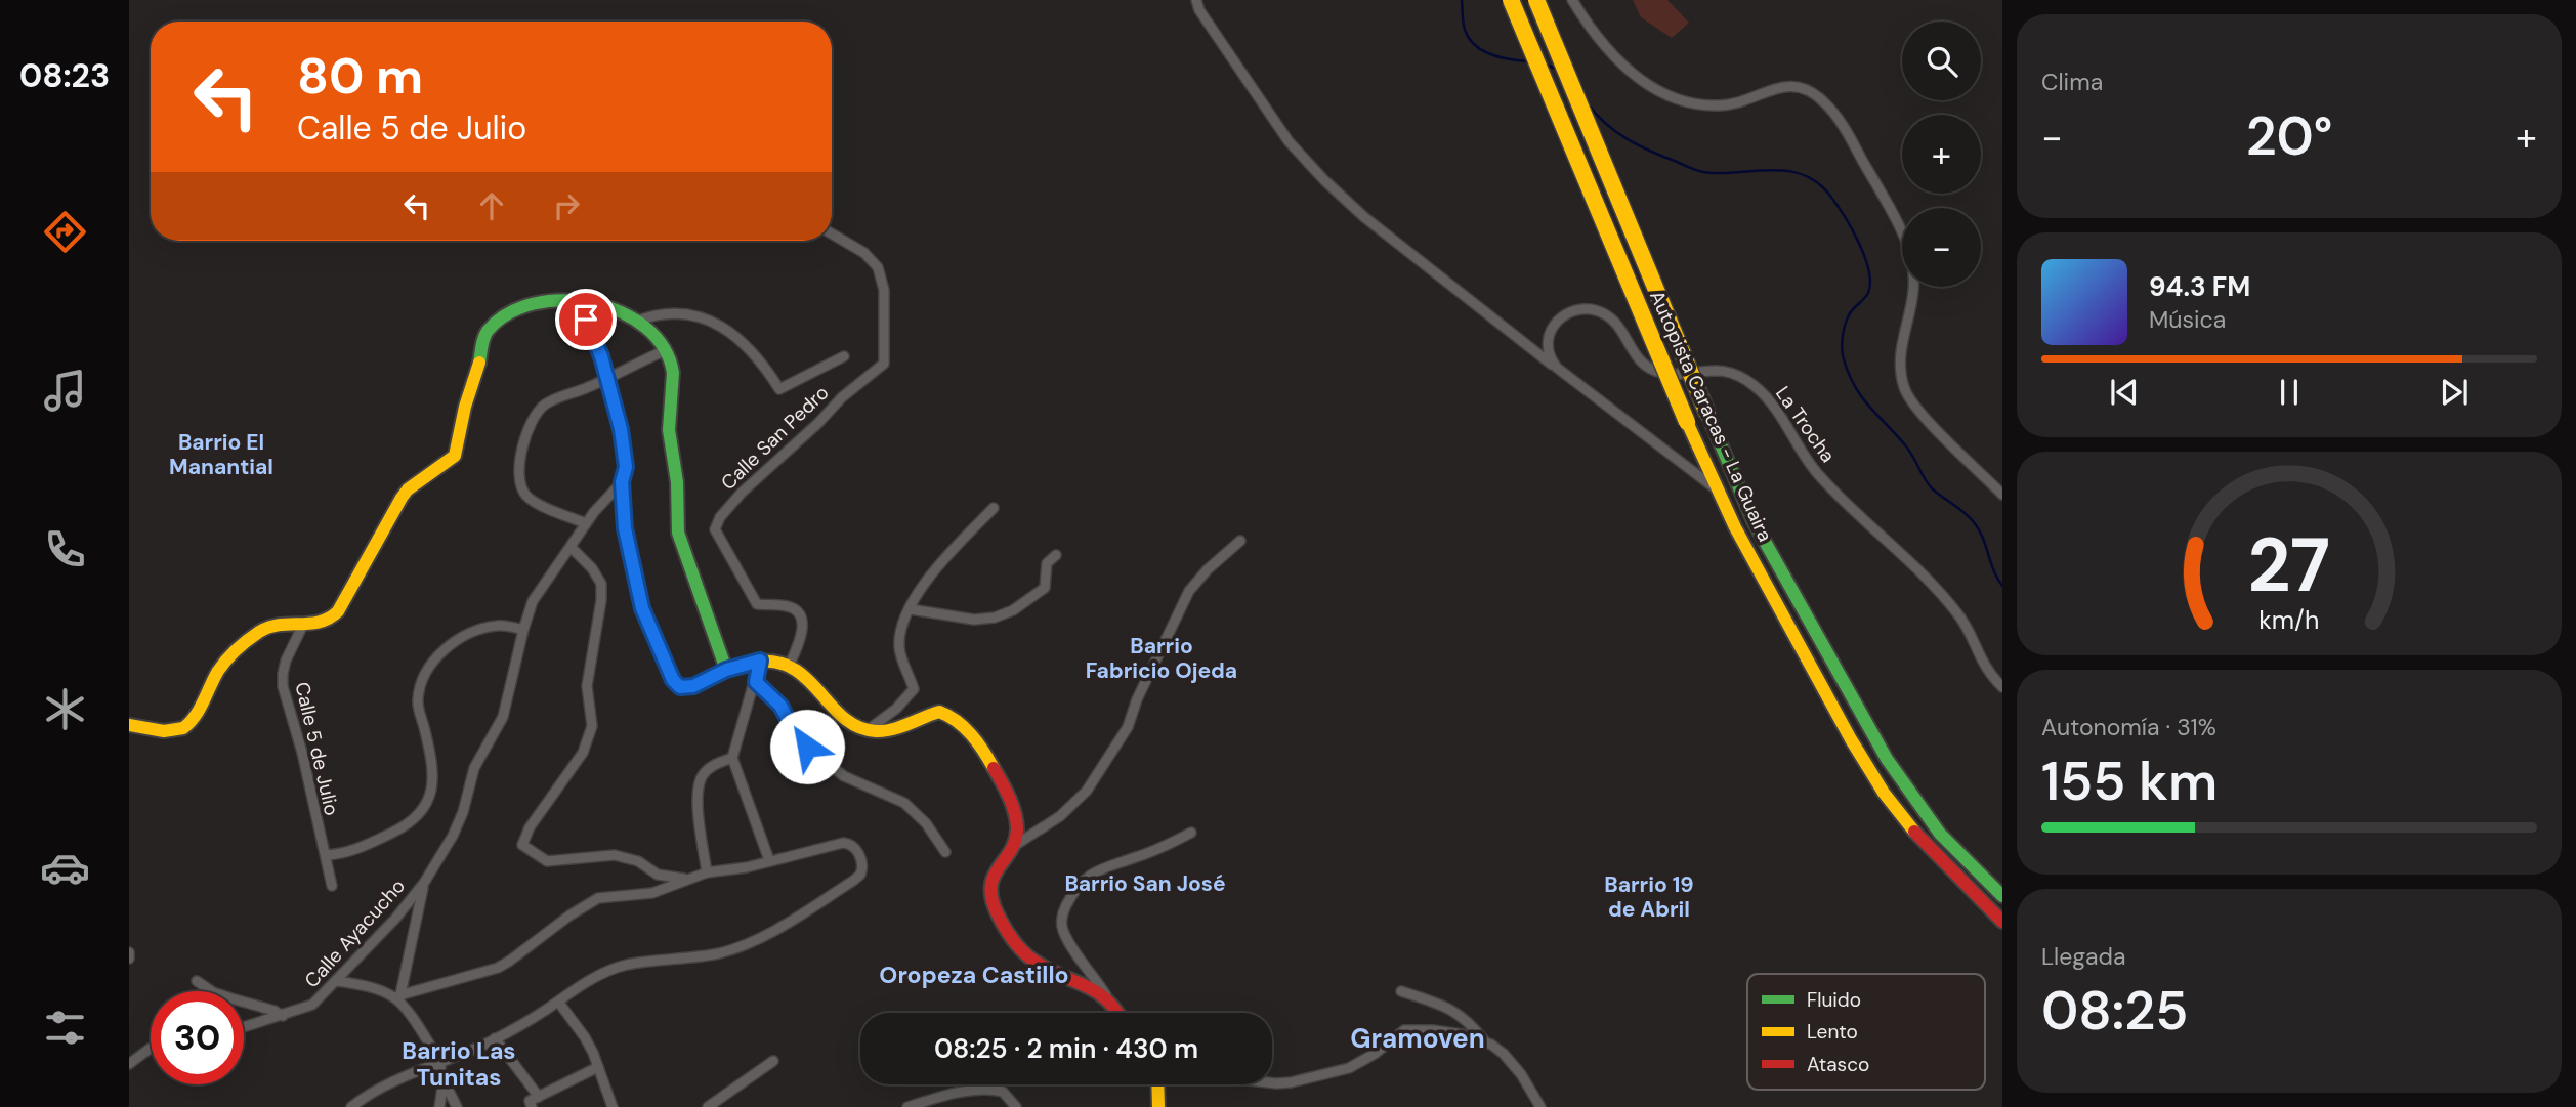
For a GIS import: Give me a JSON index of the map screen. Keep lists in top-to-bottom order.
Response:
{
  "streets": {
    "main road": ["Autopista Caracas - La Guaira"],
    "street": [
      "La Trocha",
      "Calle San Pedro",
      "Calle 5 de Julio",
      "Calle Ayacucho"
    ]
  },
  "crossings": [
    ["Autopista Caracas - La Guaira", "La Trocha"]
  ],
  "districts": [
    "Barrio El Manantial",
    "Barrio Fabricio Ojeda",
    "Barrio San José",
    "Barrio 19 de Abril",
    "Oropeza Castillo",
    "Gramoven",
    "Barrio Las Tunitas"
  ],
  "legend": ["Fluido", "Lento", "Atasco"],
  "page": {
    "tabs": "08:23",
    "tile": [
      "Clima",
      ["Autonomía · 31%", "155 km"],
      ["Llegada", "08:25"]
    ],
    "map_buttons": ["+", "−"],
    "turn": ["80 m", "Calle 5 de Julio"],
    "heat": ["−", "20°", "+"],
    "song": ["94.3 FM", "Música"],
    "limit": "30",
    "trip": "08:25 · 2 min · 430 m",
    "gauge": ["27", "km/h"]
  }
}
